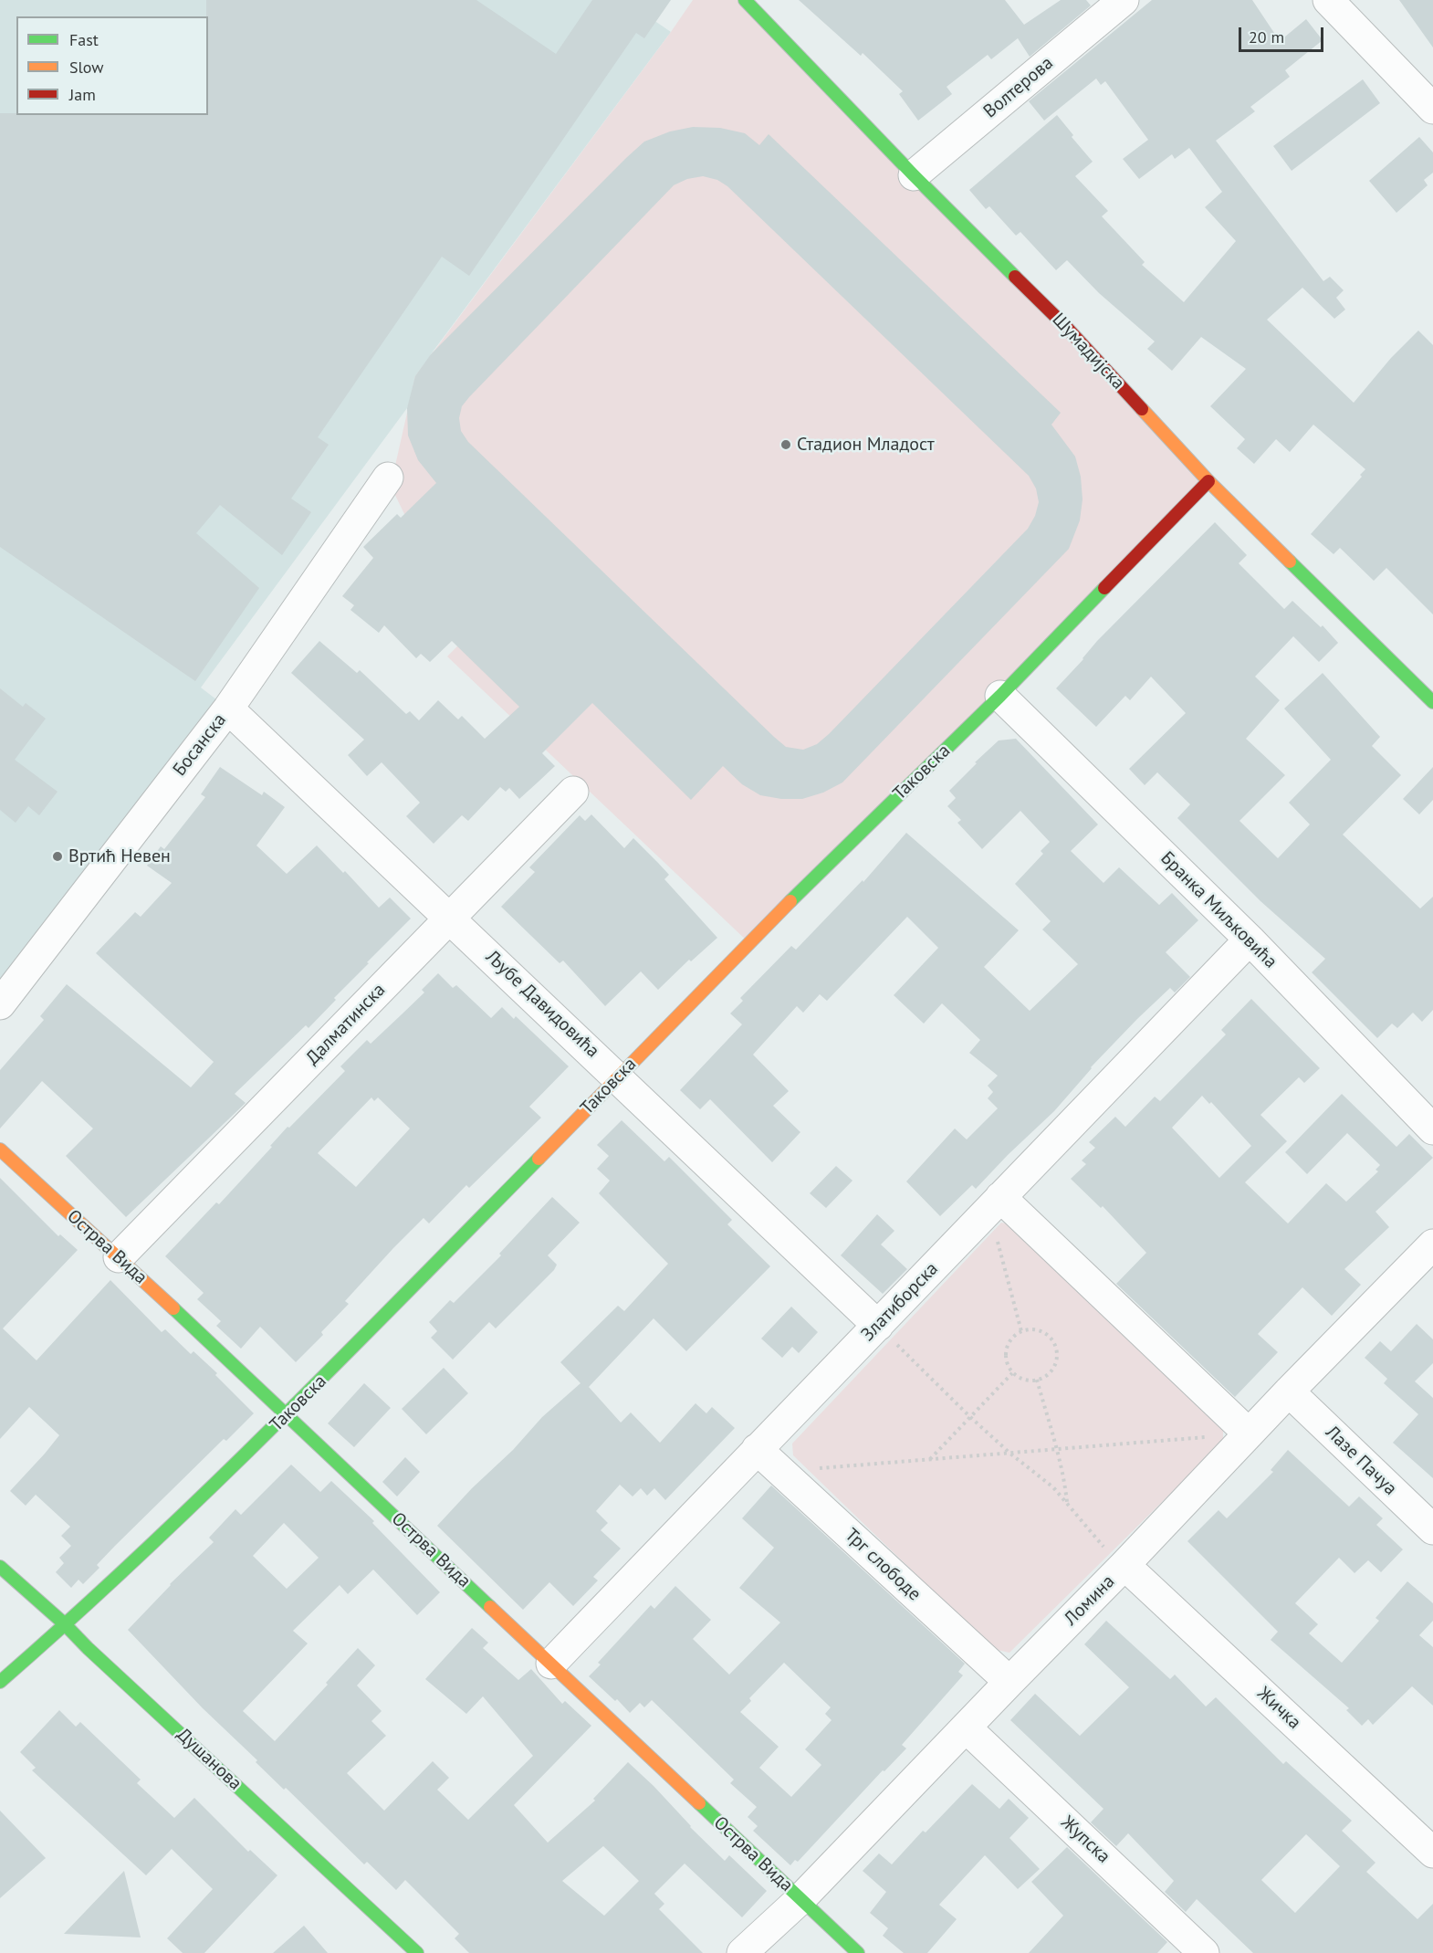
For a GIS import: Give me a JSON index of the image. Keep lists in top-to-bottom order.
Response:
{
  "streets": {
    "street": [
      "Волтерова",
      "Шумадијска",
      "Босанска",
      "Таковска",
      "Бранка Миљковића",
      "Љубе Давидовића",
      "Далматинска",
      "Острва Вида",
      "Златиборска",
      "Лазе Пачуа",
      "Трг слободе",
      "Ломина",
      "Жичка",
      "Душанова",
      "Жупска"
    ]
  },
  "crossings": [
    ["Волтерова", "Шумадијска"],
    ["Шумадијска", "Таковска"],
    ["Босанска", "Љубе Давидовића"],
    ["Таковска", "Бранка Миљковића"],
    ["Таковска", "Љубе Давидовића"],
    ["Таковска", "Острва Вида"],
    ["Таковска", "Душанова"],
    ["Бранка Миљковића", "Златиборска"],
    ["Љубе Давидовића", "Далматинска"],
    ["Љубе Давидовића", "Златиборска"],
    ["Далматинска", "Острва Вида"],
    ["Острва Вида", "Златиборска"],
    ["Острва Вида", "Ломина"],
    ["Златиборска", "Трг слободе"],
    ["Лазе Пачуа", "Ломина"],
    ["Трг слободе", "Ломина"],
    ["Ломина", "Жичка"],
    ["Ломина", "Жупска"]
  ],
  "places": ["Стадион Младост", "Вртић Невен"],
  "legend": ["Fast", "Slow", "Jam"],
  "scale_bar": "20 m"
}
